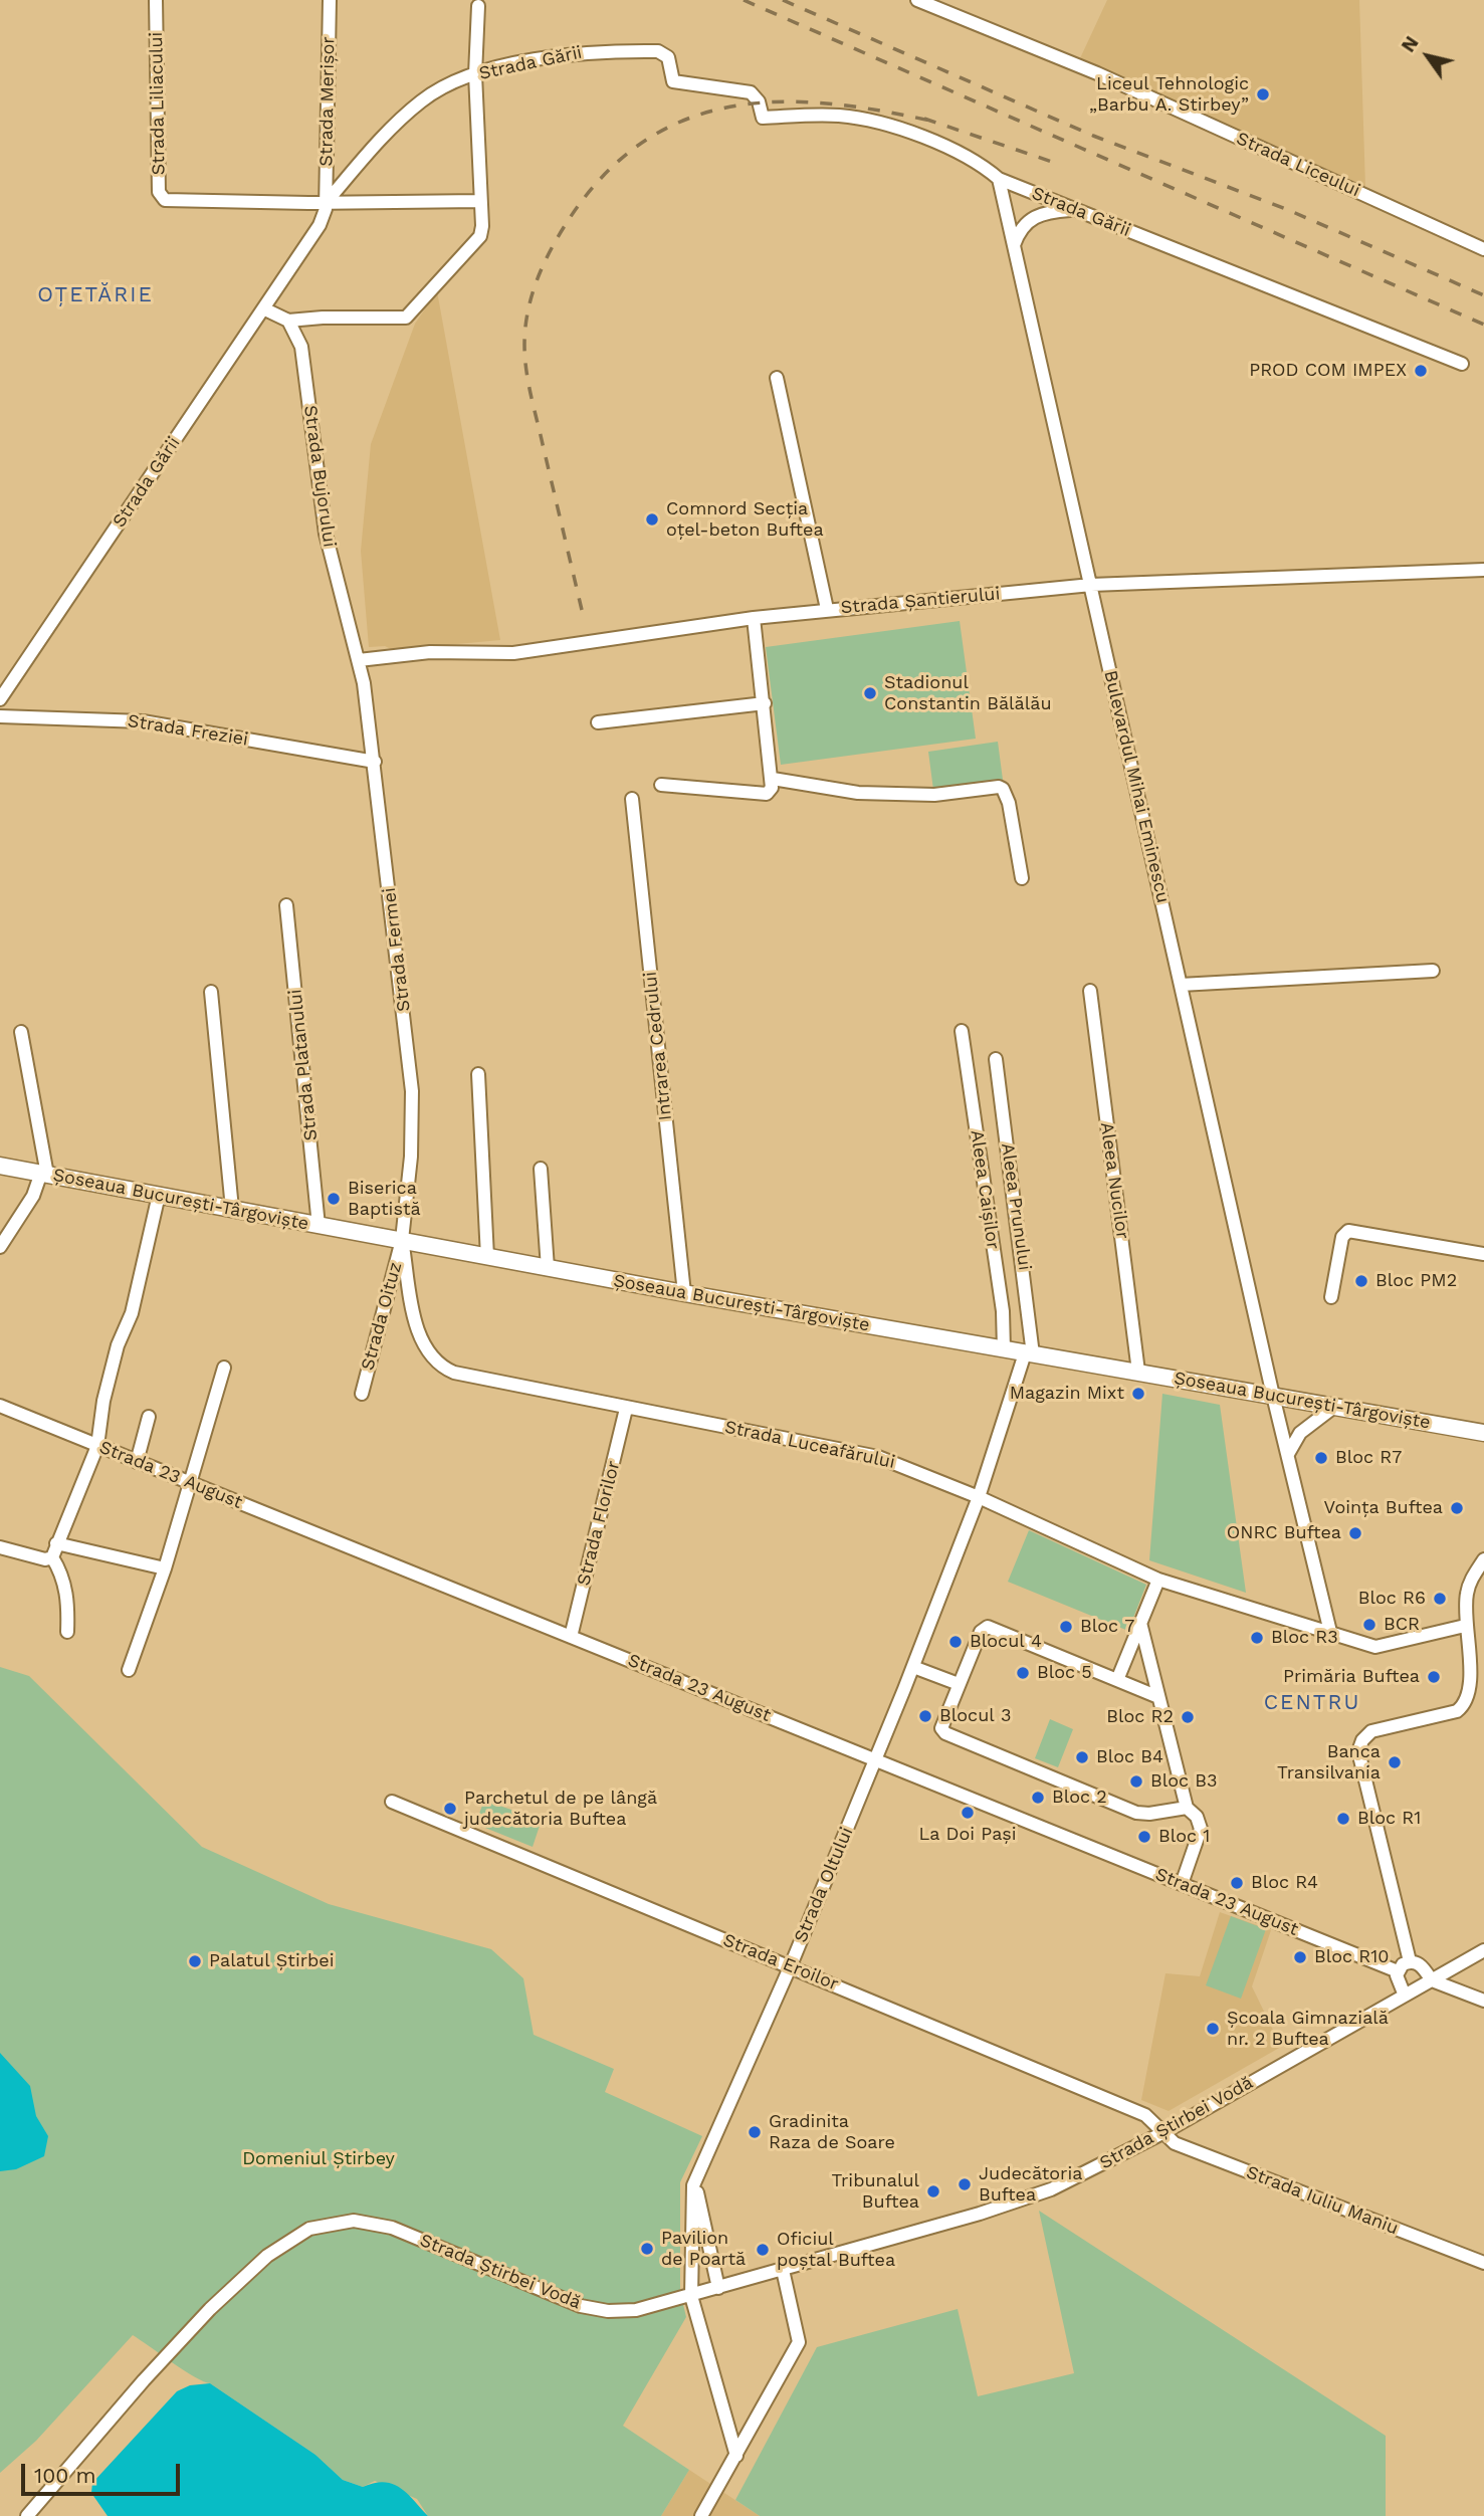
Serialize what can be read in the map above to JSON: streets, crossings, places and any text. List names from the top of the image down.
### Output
{
  "streets": {
    "main road": ["Șoseaua București-Târgoviște"],
    "street": [
      "Strada Gării",
      "Strada Merișor",
      "Strada Liliacului",
      "Strada Liceului",
      "Strada Bujorului",
      "Strada Șantierului",
      "Strada Freziei",
      "Bulevardul Mihai Eminescu",
      "Strada Fermei",
      "Intrarea Cedrului",
      "Strada Platanului",
      "Aleea Nucilor",
      "Aleea Caișilor",
      "Aleea Prunului",
      "Strada Oituz",
      "Strada Luceafărului",
      "Strada 23 August",
      "Strada Florilor",
      "Strada Oltului",
      "Strada Eroilor",
      "Strada Știrbei Vodă",
      "Strada Iuliu Maniu"
    ]
  },
  "crossings": [
    ["Strada Gării", "Strada Merișor"],
    ["Strada Gării", "Strada Liliacului"],
    ["Strada Gării", "Bulevardul Mihai Eminescu"],
    ["Strada Merișor", "Strada Liliacului"],
    ["Strada Bujorului", "Strada Șantierului"],
    ["Strada Bujorului", "Strada Fermei"],
    ["Strada Șantierului", "Bulevardul Mihai Eminescu"],
    ["Strada Șantierului", "Strada Fermei"],
    ["Strada Freziei", "Strada Fermei"],
    ["Bulevardul Mihai Eminescu", "Șoseaua București-Târgoviște"],
    ["Bulevardul Mihai Eminescu", "Strada Luceafărului"],
    ["Strada Fermei", "Șoseaua București-Târgoviște"],
    ["Strada Fermei", "Strada Oituz"],
    ["Strada Fermei", "Strada Luceafărului"],
    ["Intrarea Cedrului", "Șoseaua București-Târgoviște"],
    ["Strada Platanului", "Șoseaua București-Târgoviște"],
    ["Aleea Nucilor", "Șoseaua București-Târgoviște"],
    ["Aleea Caișilor", "Șoseaua București-Târgoviște"],
    ["Șoseaua București-Târgoviște", "Aleea Prunului"],
    ["Șoseaua București-Târgoviște", "Strada Oituz"],
    ["Șoseaua București-Târgoviște", "Strada Luceafărului"],
    ["Șoseaua București-Târgoviște", "Strada Oltului"],
    ["Aleea Prunului", "Strada Oltului"],
    ["Strada Oituz", "Strada Luceafărului"],
    ["Strada Luceafărului", "Strada Florilor"],
    ["Strada Luceafărului", "Strada Oltului"],
    ["Strada 23 August", "Strada Florilor"],
    ["Strada 23 August", "Strada Oltului"],
    ["Strada Oltului", "Strada Eroilor"],
    ["Strada Oltului", "Strada Știrbei Vodă"],
    ["Strada Eroilor", "Strada Știrbei Vodă"],
    ["Strada Eroilor", "Strada Iuliu Maniu"],
    ["Strada Știrbei Vodă", "Strada Iuliu Maniu"]
  ],
  "districts": ["OȚETĂRIE", "CENTRU"],
  "parks": ["Domeniul Știrbey"],
  "places": [
    "Liceul Tehnologic „Barbu A. Stirbey”",
    "PROD COM IMPEX",
    "Comnord Secția oțel-beton Buftea",
    "Stadionul Constantin Bălălău",
    "Biserica Baptistă",
    "Bloc PM2",
    "Magazin Mixt",
    "Bloc R7",
    "Voința Buftea",
    "ONRC Buftea",
    "Bloc R6",
    "BCR",
    "Bloc 7",
    "Bloc R3",
    "Blocul 4",
    "Bloc 5",
    "Primăria Buftea",
    "Blocul 3",
    "Bloc R2",
    "Bloc B4",
    "Banca Transilvania",
    "Bloc B3",
    "Bloc 2",
    "Parchetul de pe lângă judecătoria Buftea",
    "La Doi Pași",
    "Bloc R1",
    "Bloc 1",
    "Bloc R4",
    "Bloc R10",
    "Palatul Știrbei",
    "Școala Gimnazială nr. 2 Buftea",
    "Gradinita Raza de Soare",
    "Judecătoria Buftea",
    "Tribunalul Buftea",
    "Pavilion de Poartă",
    "Oficiul poștal Buftea"
  ],
  "scale_bar": "100 m",
  "north": "top left"
}
